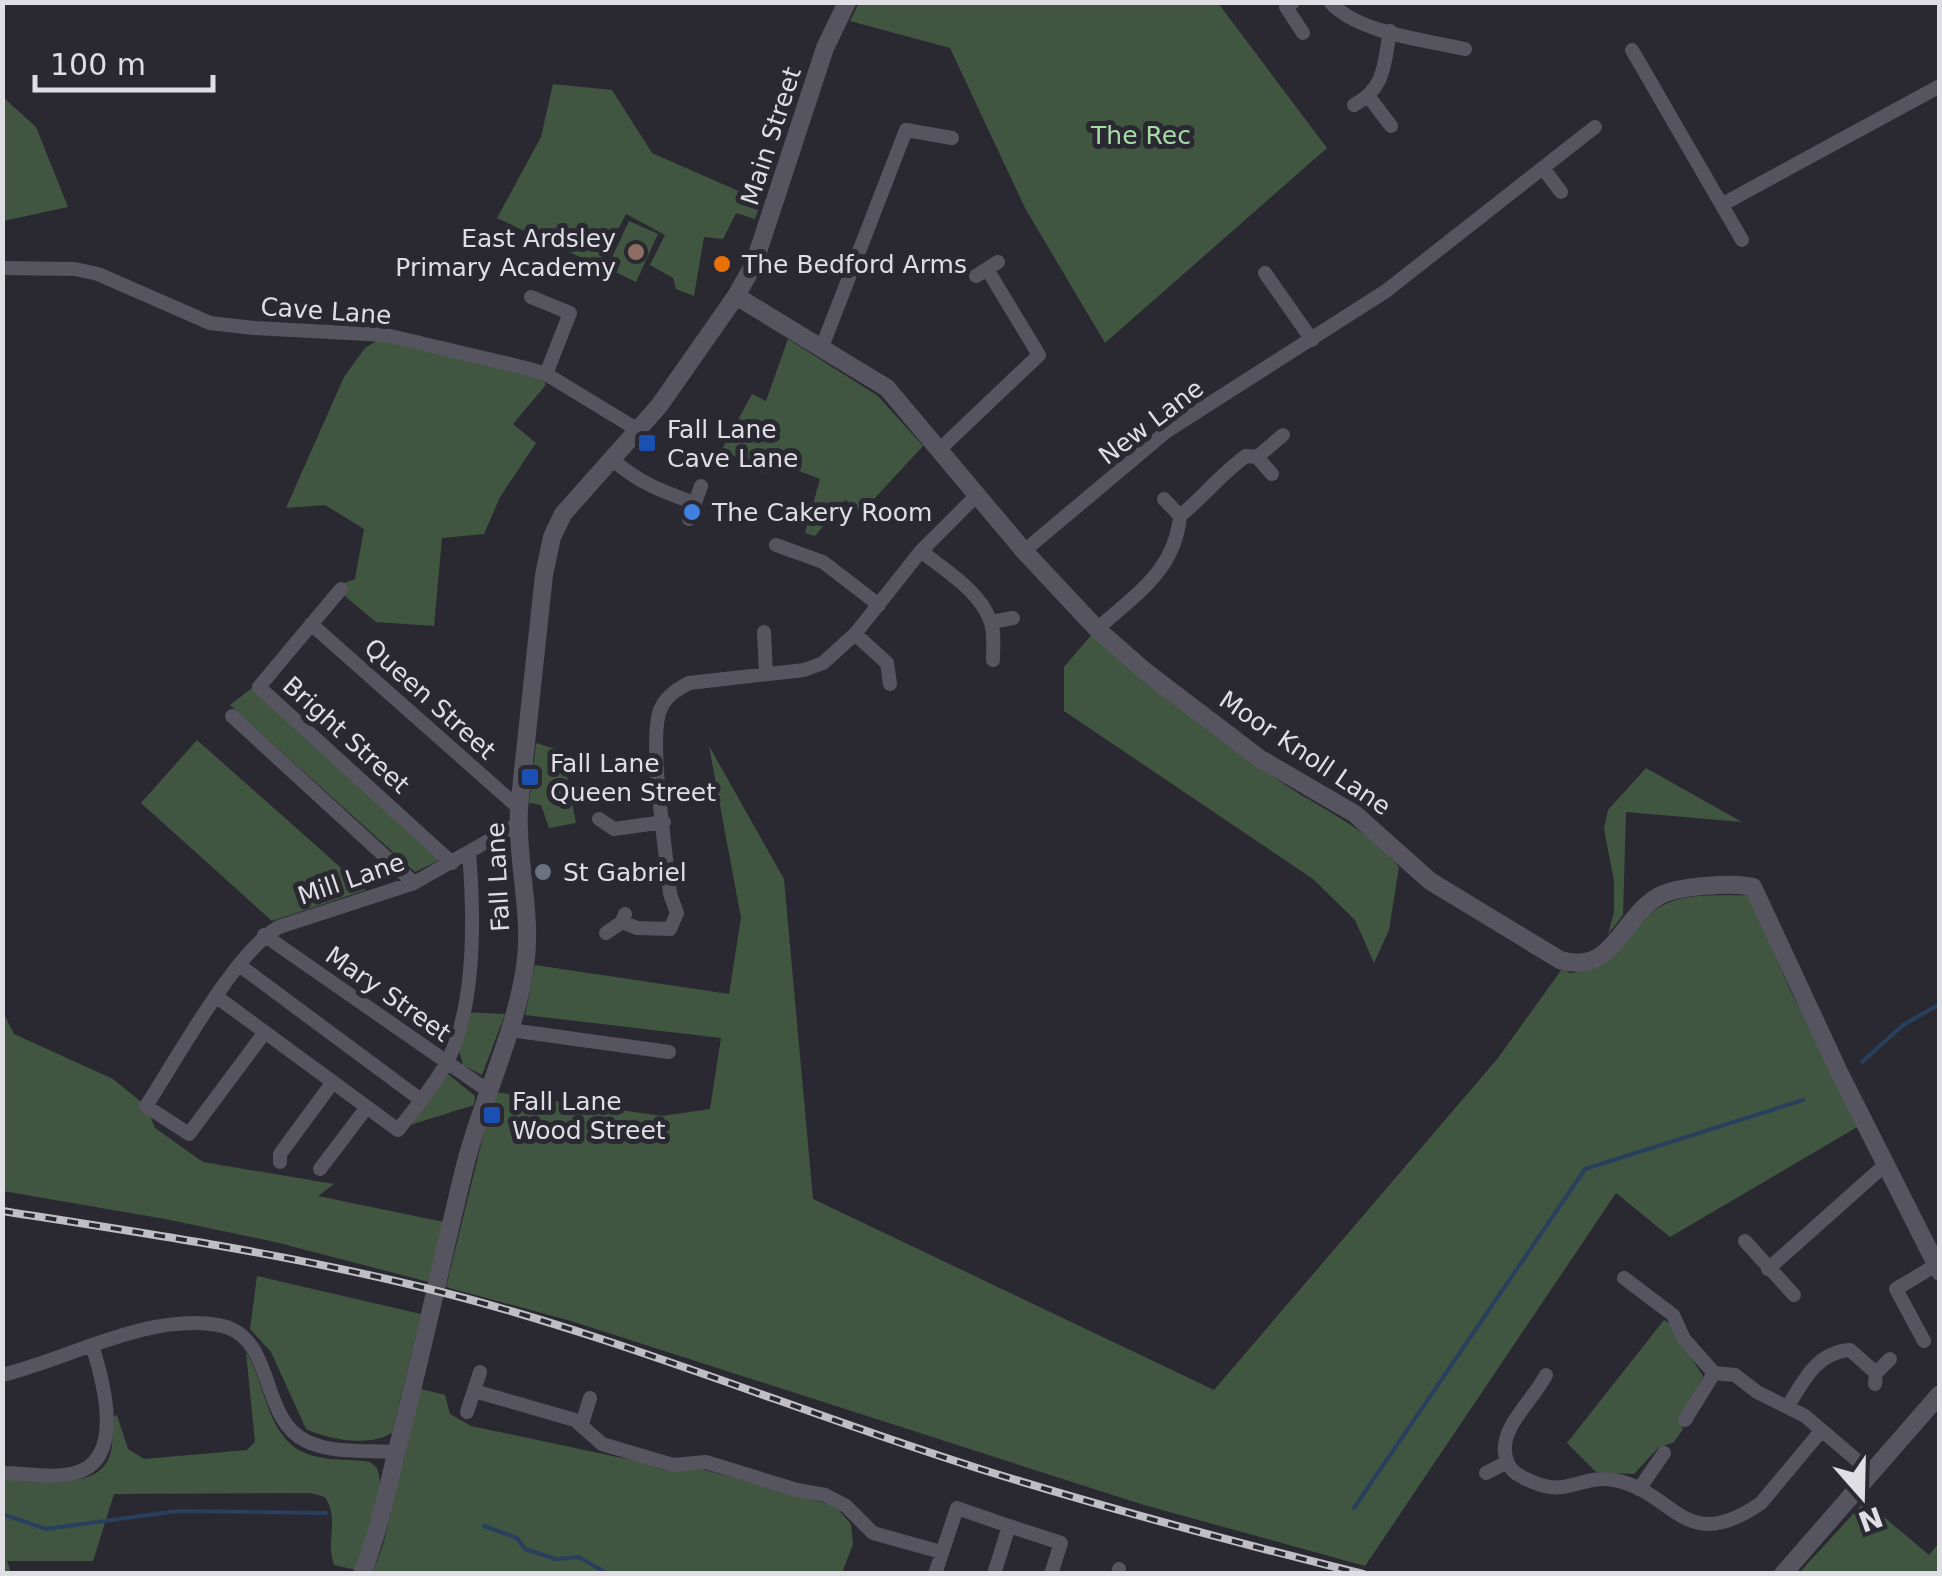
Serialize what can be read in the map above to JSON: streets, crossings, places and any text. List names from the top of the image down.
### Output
{
  "streets": {
    "street": [
      "Main Street",
      "Cave Lane",
      "New Lane",
      "Queen Street",
      "Bright Street",
      "Moor Knoll Lane",
      "Fall Lane",
      "Mill Lane",
      "Mary Street"
    ]
  },
  "crossings": [
    ["Main Street", "Cave Lane"],
    ["Main Street", "Moor Knoll Lane"],
    ["Main Street", "Fall Lane"],
    ["Cave Lane", "Fall Lane"],
    ["New Lane", "Moor Knoll Lane"],
    ["Queen Street", "Bright Street"],
    ["Queen Street", "Fall Lane"],
    ["Queen Street", "Mill Lane"],
    ["Bright Street", "Mill Lane"],
    ["Fall Lane", "Mill Lane"],
    ["Fall Lane", "Mary Street"],
    ["Mill Lane", "Mary Street"]
  ],
  "parks": ["The Rec"],
  "places": {
    "other": [
      "East Ardsley Primary Academy",
      "The Bedford Arms",
      "The Cakery Room",
      "St Gabriel"
    ],
    "transit": ["Fall Lane Cave Lane", "Fall Lane Queen Street", "Fall Lane Wood Street"]
  },
  "scale_bar": "100 m",
  "north": "bottom"
}
